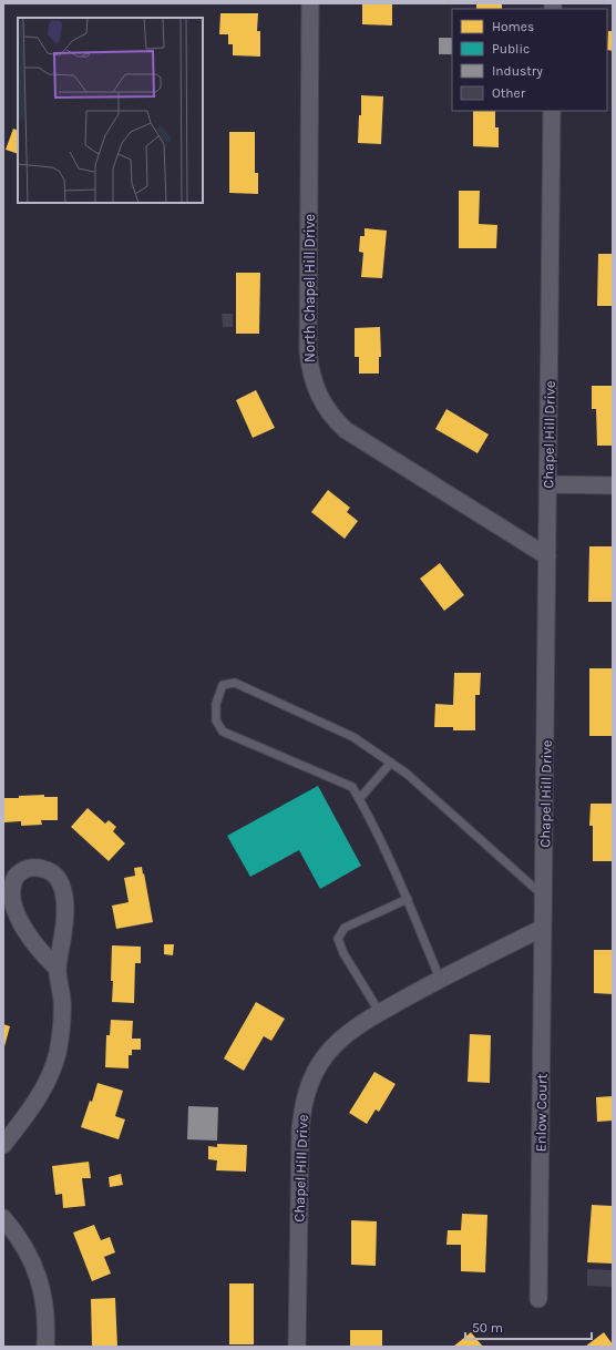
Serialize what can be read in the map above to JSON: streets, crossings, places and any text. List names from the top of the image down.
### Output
{
  "streets": {
    "street": ["North Chapel Hill Drive", "Chapel Hill Drive", "Enlow Court"]
  },
  "crossings": [
    ["North Chapel Hill Drive", "Chapel Hill Drive"],
    ["Chapel Hill Drive", "Enlow Court"]
  ],
  "legend": [
    "Homes",
    "Public",
    "Industry",
    "Other"
  ],
  "scale_bar": "50 m"
}
